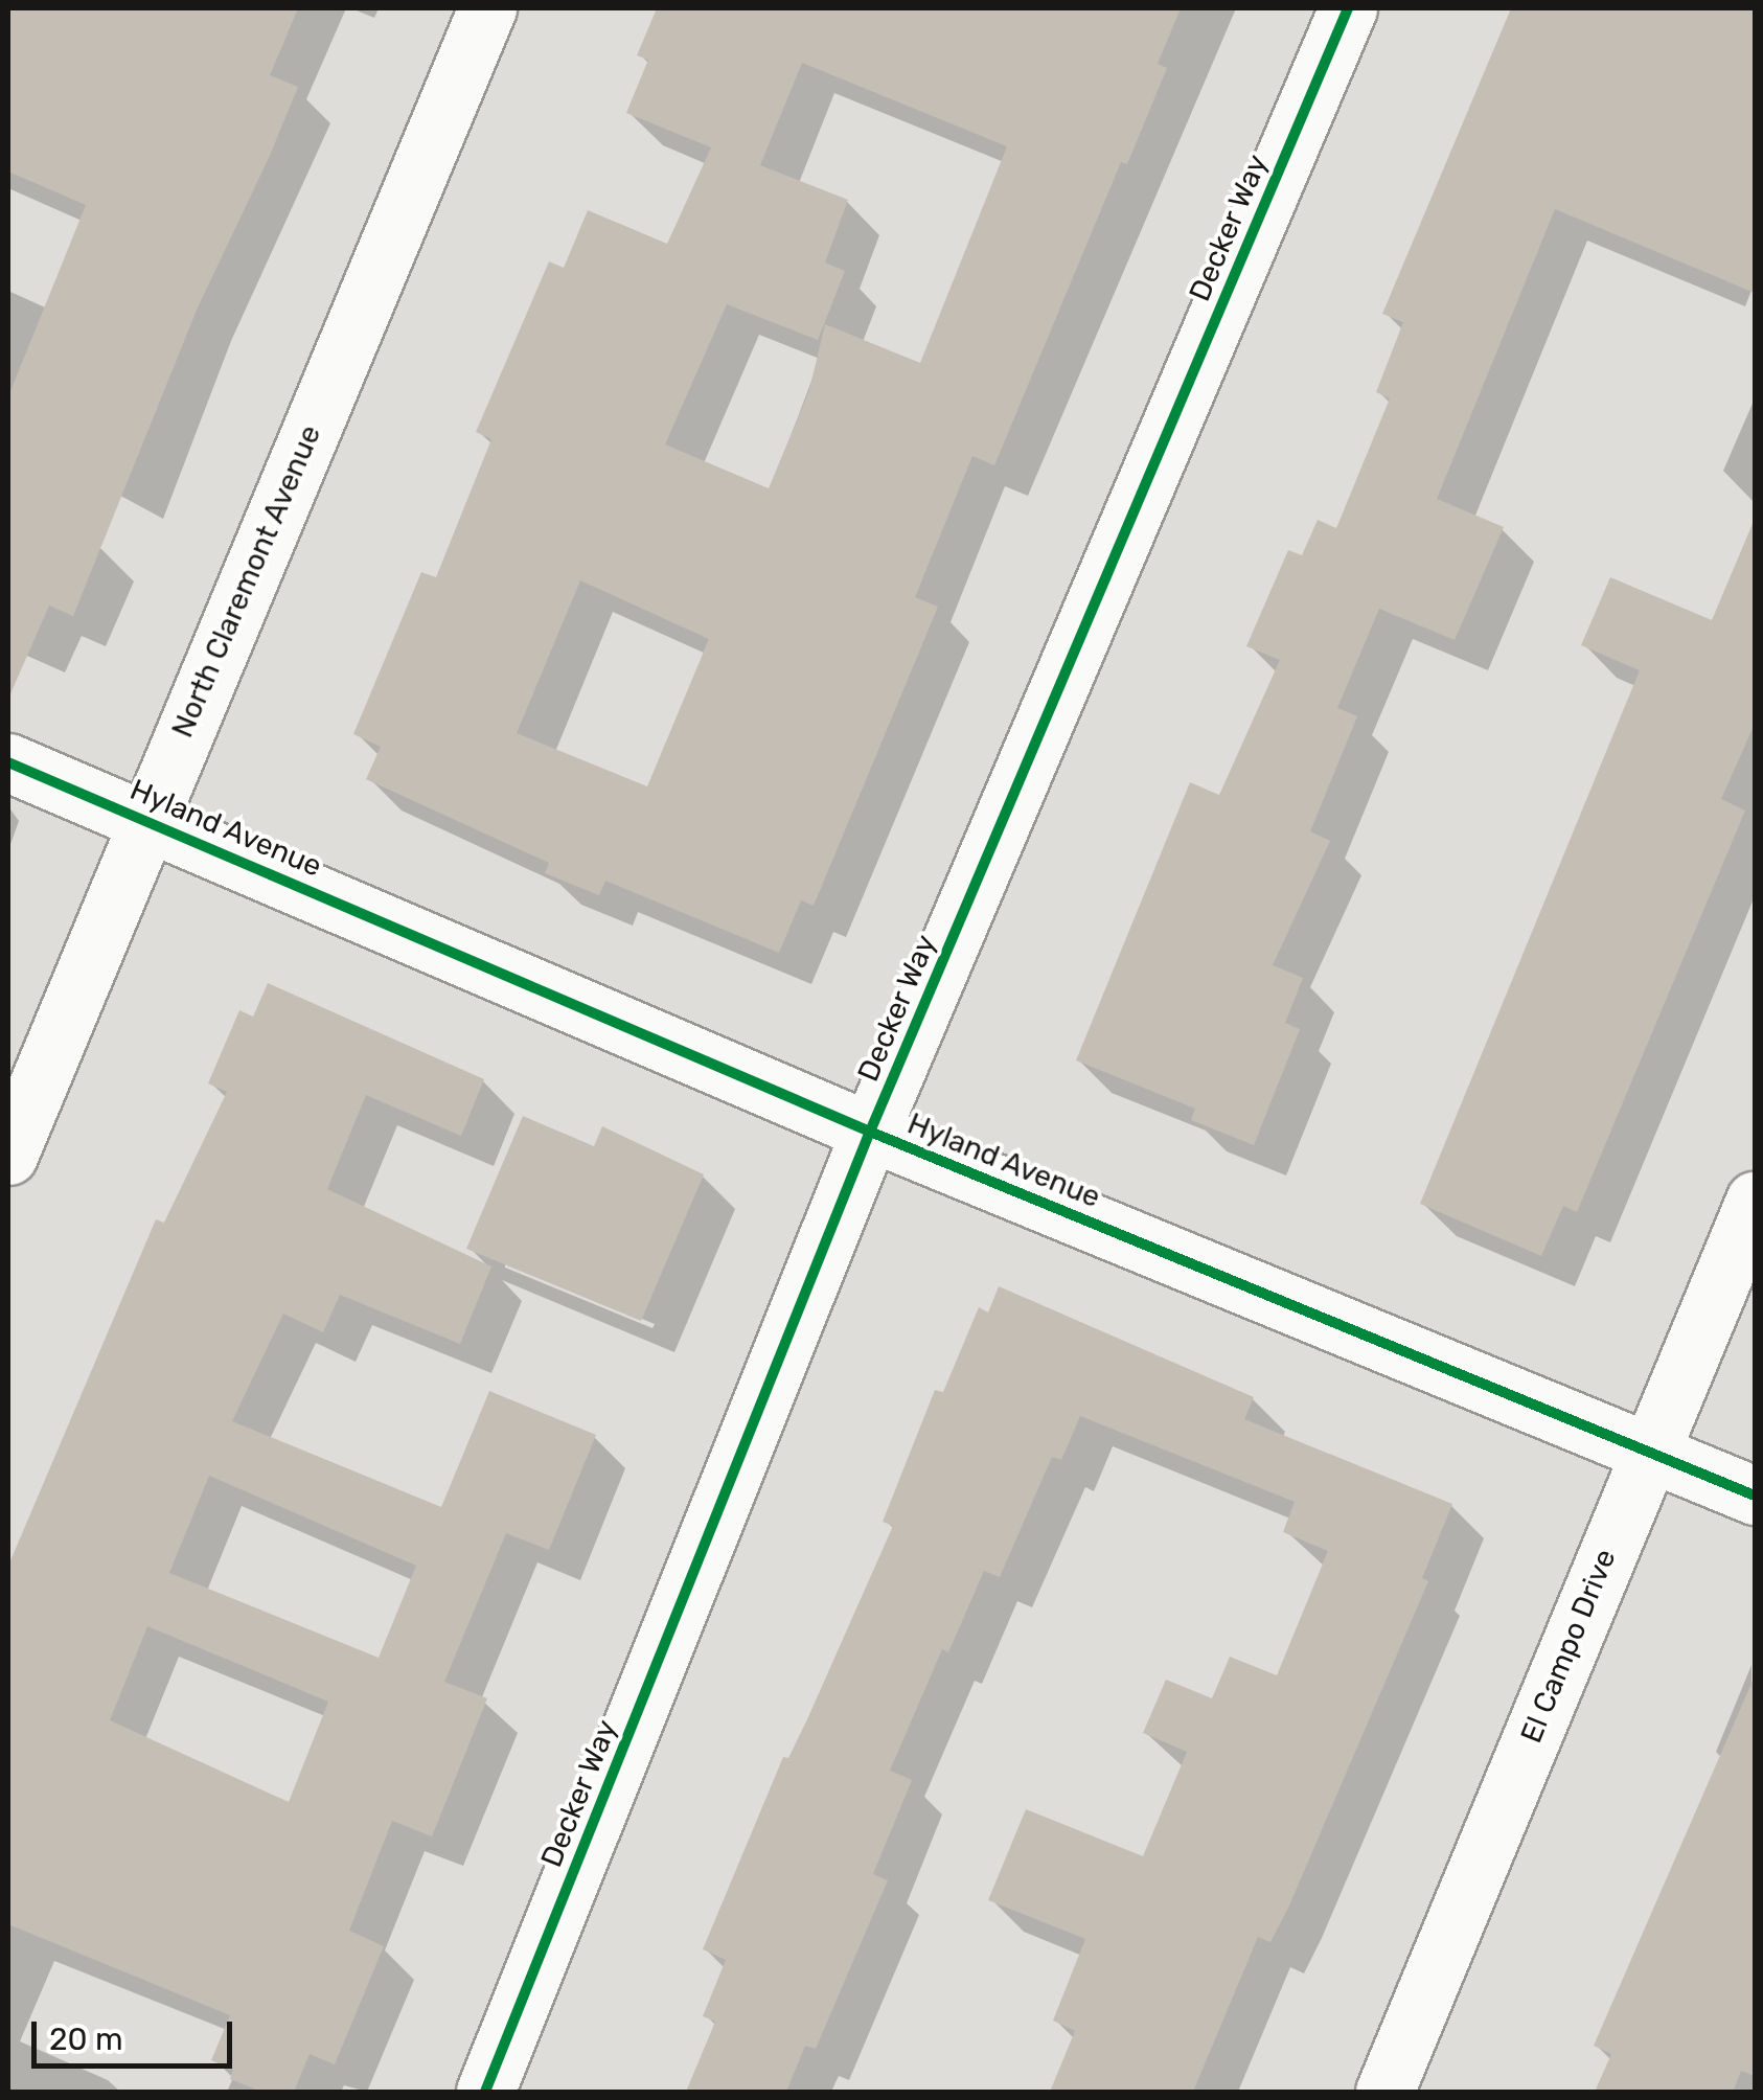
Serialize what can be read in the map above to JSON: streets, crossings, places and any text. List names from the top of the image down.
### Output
{
  "streets": {
    "street": [
      "Decker Way",
      "North Claremont Avenue",
      "Hyland Avenue",
      "El Campo Drive"
    ]
  },
  "crossings": [
    ["Decker Way", "Hyland Avenue"],
    ["North Claremont Avenue", "Hyland Avenue"],
    ["Hyland Avenue", "El Campo Drive"]
  ],
  "scale_bar": "20 m"
}
